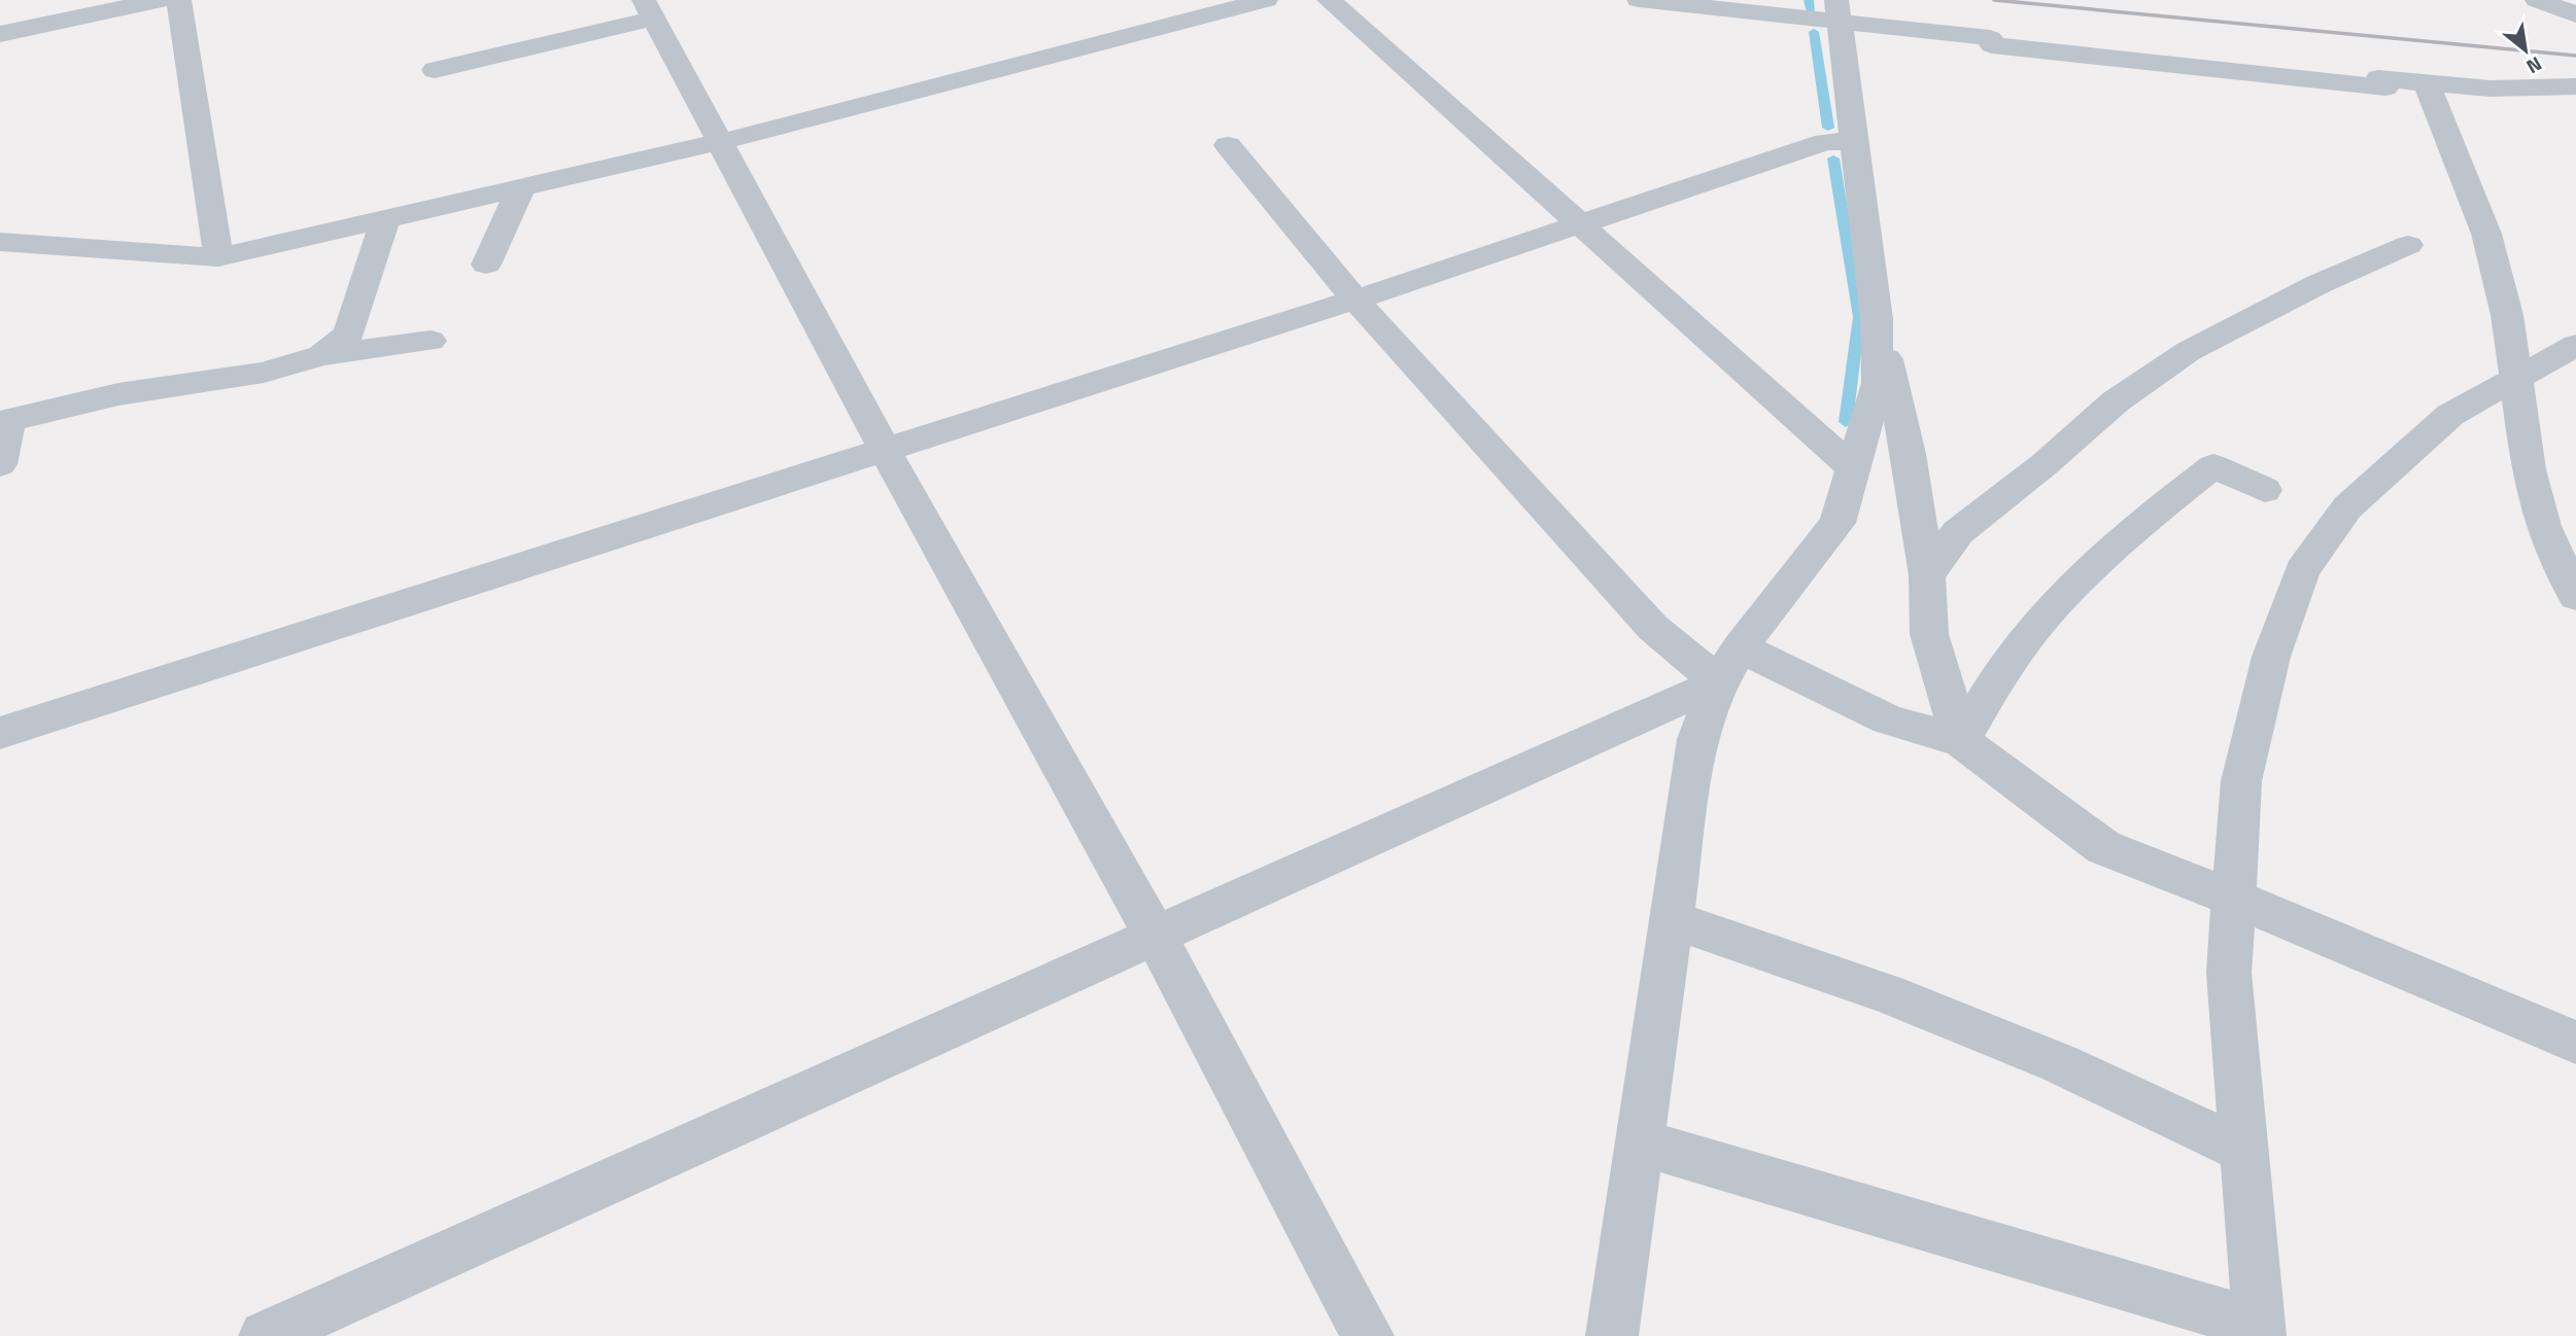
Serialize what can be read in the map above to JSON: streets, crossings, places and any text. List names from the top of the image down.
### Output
{
  "north": "bottom right"
}
